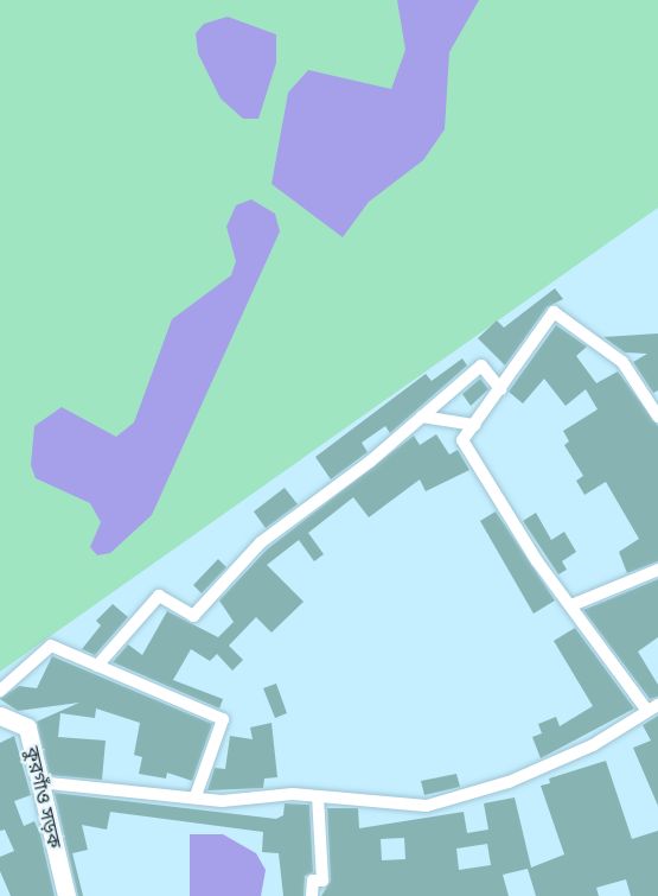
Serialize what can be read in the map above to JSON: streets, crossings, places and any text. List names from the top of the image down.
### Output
{
  "streets": {
    "street": ["কুরগাঁও সড়ক"]
  }
}
